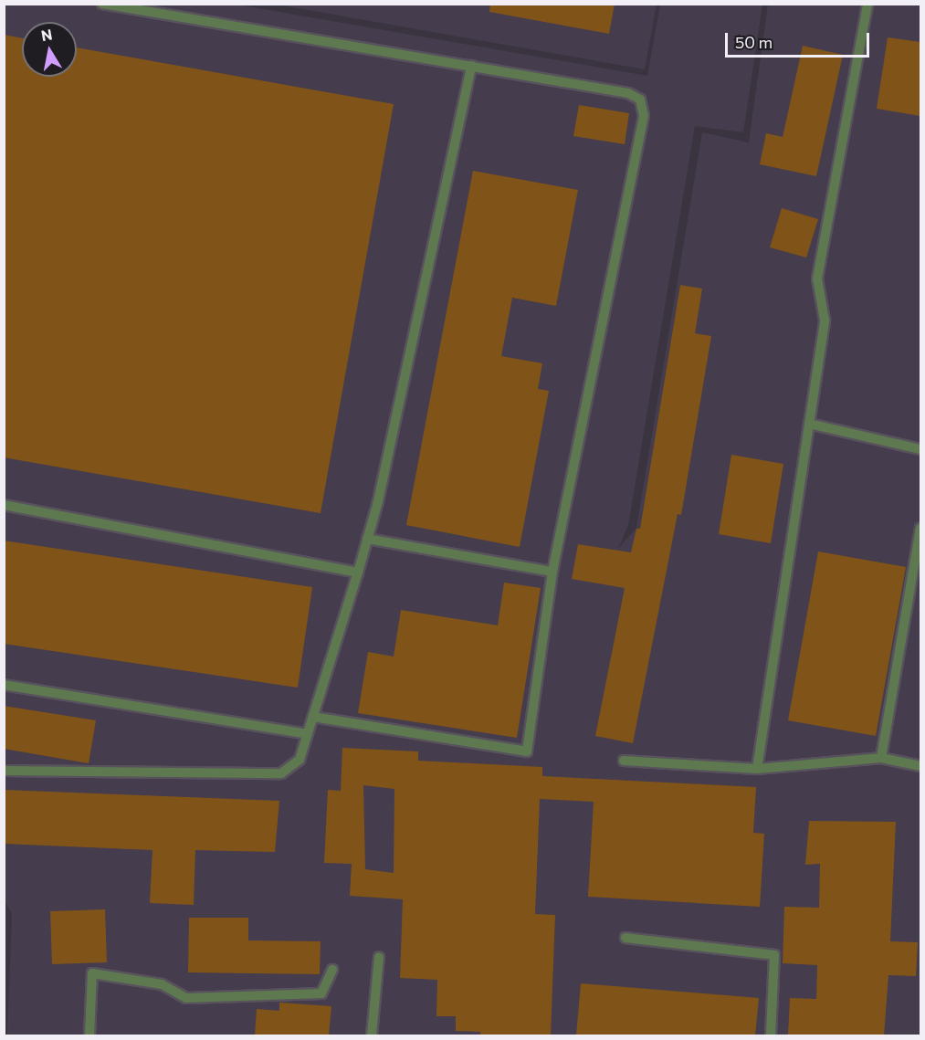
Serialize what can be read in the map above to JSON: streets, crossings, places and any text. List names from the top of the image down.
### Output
{
  "scale_bar": "50 m",
  "north": "top"
}
